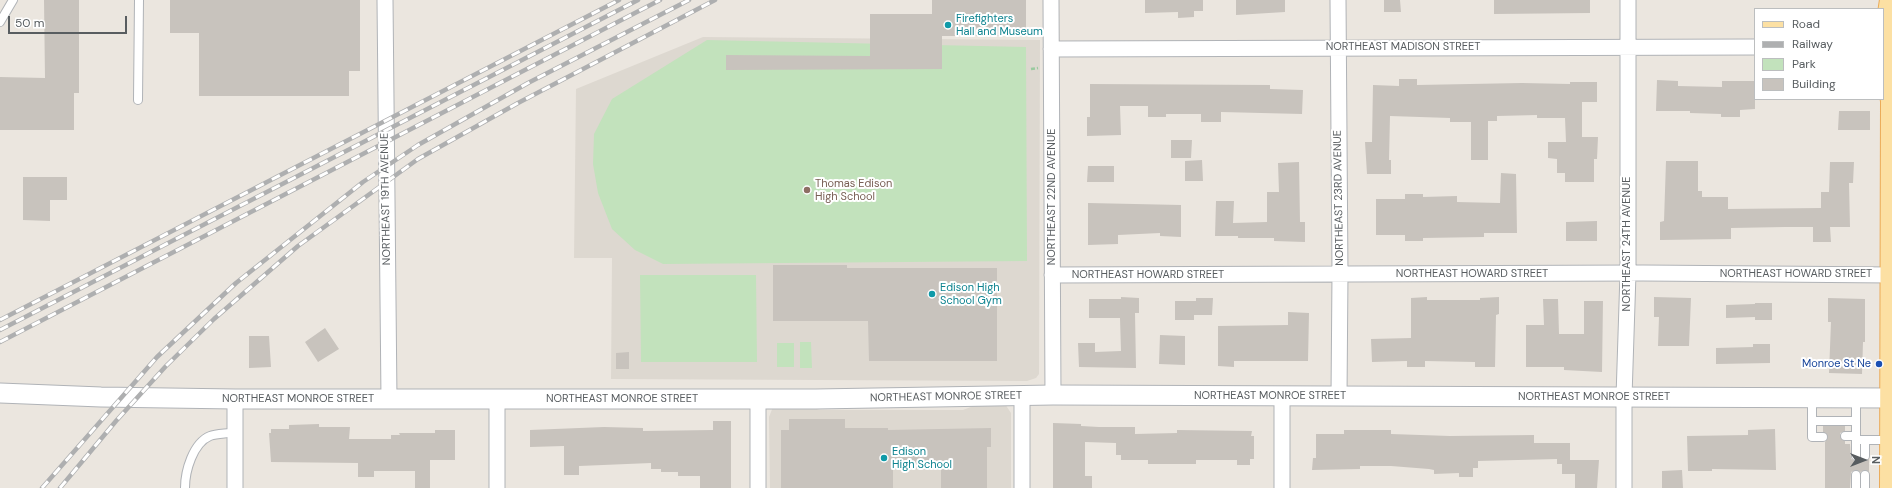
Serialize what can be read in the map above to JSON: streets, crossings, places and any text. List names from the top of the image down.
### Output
{
  "streets": {
    "street": [
      "NORTHEAST MADISON STREET",
      "NORTHEAST 22ND AVENUE",
      "NORTHEAST 23RD AVENUE",
      "NORTHEAST 19TH AVENUE",
      "NORTHEAST 24TH AVENUE",
      "NORTHEAST HOWARD STREET",
      "NORTHEAST MONROE STREET"
    ]
  },
  "crossings": [
    ["NORTHEAST MADISON STREET", "NORTHEAST 22ND AVENUE"],
    ["NORTHEAST MADISON STREET", "NORTHEAST 23RD AVENUE"],
    ["NORTHEAST MADISON STREET", "NORTHEAST 24TH AVENUE"],
    ["NORTHEAST 22ND AVENUE", "NORTHEAST HOWARD STREET"],
    ["NORTHEAST 22ND AVENUE", "NORTHEAST MONROE STREET"],
    ["NORTHEAST 23RD AVENUE", "NORTHEAST HOWARD STREET"],
    ["NORTHEAST 23RD AVENUE", "NORTHEAST MONROE STREET"],
    ["NORTHEAST 19TH AVENUE", "NORTHEAST MONROE STREET"],
    ["NORTHEAST 24TH AVENUE", "NORTHEAST HOWARD STREET"],
    ["NORTHEAST 24TH AVENUE", "NORTHEAST MONROE STREET"]
  ],
  "places": [
    "Firefighters Hall and Museum",
    "Thomas Edison High School",
    "Edison High School Gym",
    "Monroe St Ne",
    "Edison High School"
  ],
  "legend": [
    "Road",
    "Railway",
    "Park",
    "Building"
  ],
  "scale_bar": "50 m",
  "north": "right"
}
